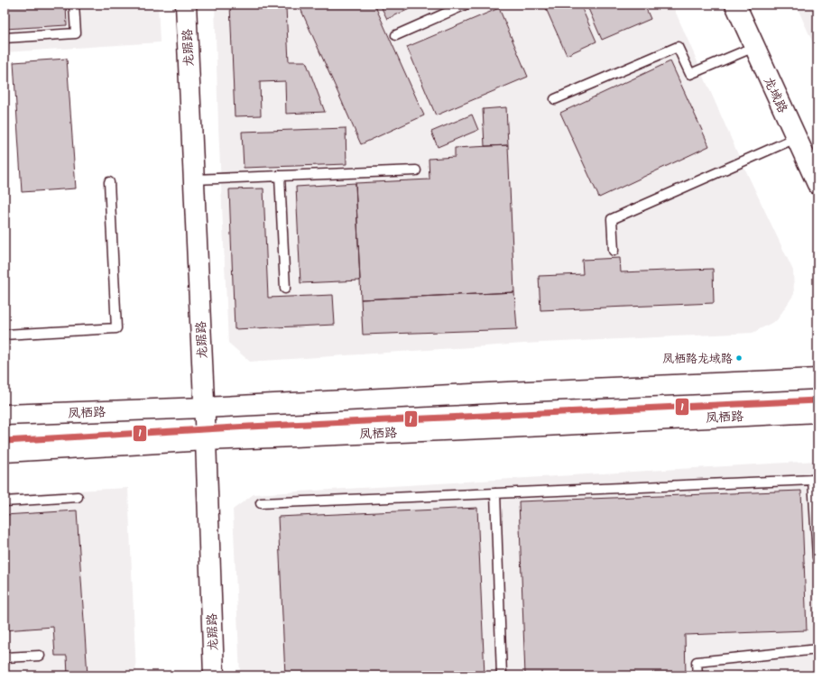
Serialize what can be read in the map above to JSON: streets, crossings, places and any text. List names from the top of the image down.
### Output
{
  "streets": {
    "main road": ["龙踞路", "龙域路", "凤栖路"]
  },
  "crossings": [
    ["龙踞路", "凤栖路"]
  ],
  "places": ["凤栖路龙域路"],
  "lines": ["transit line 1"]
}
